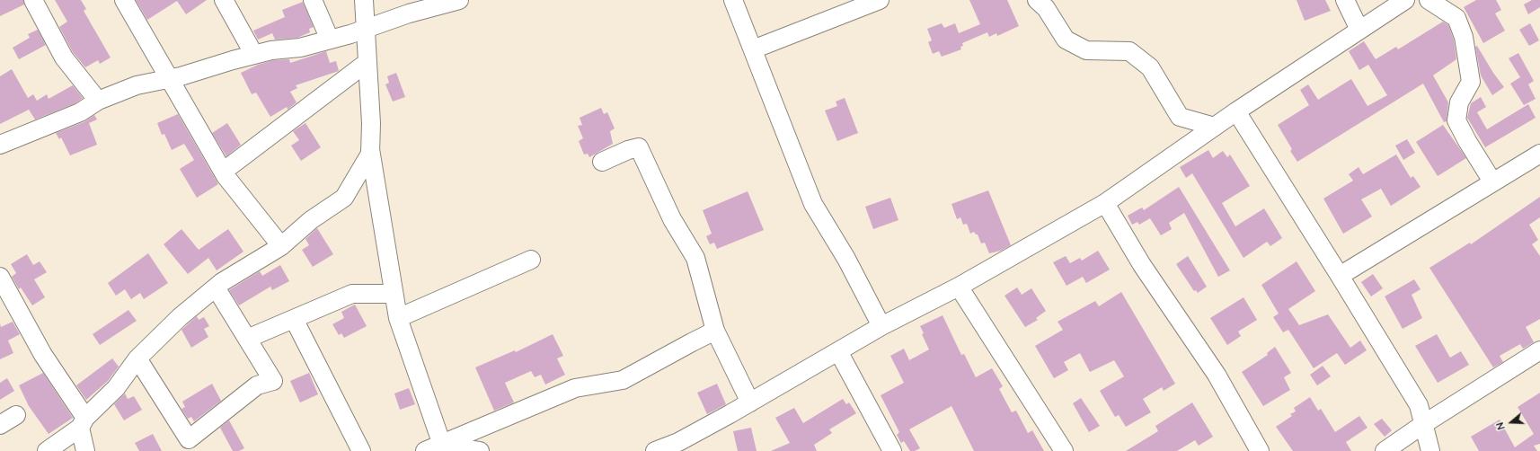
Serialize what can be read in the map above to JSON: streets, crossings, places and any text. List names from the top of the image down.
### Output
{
  "north": "left"
}
